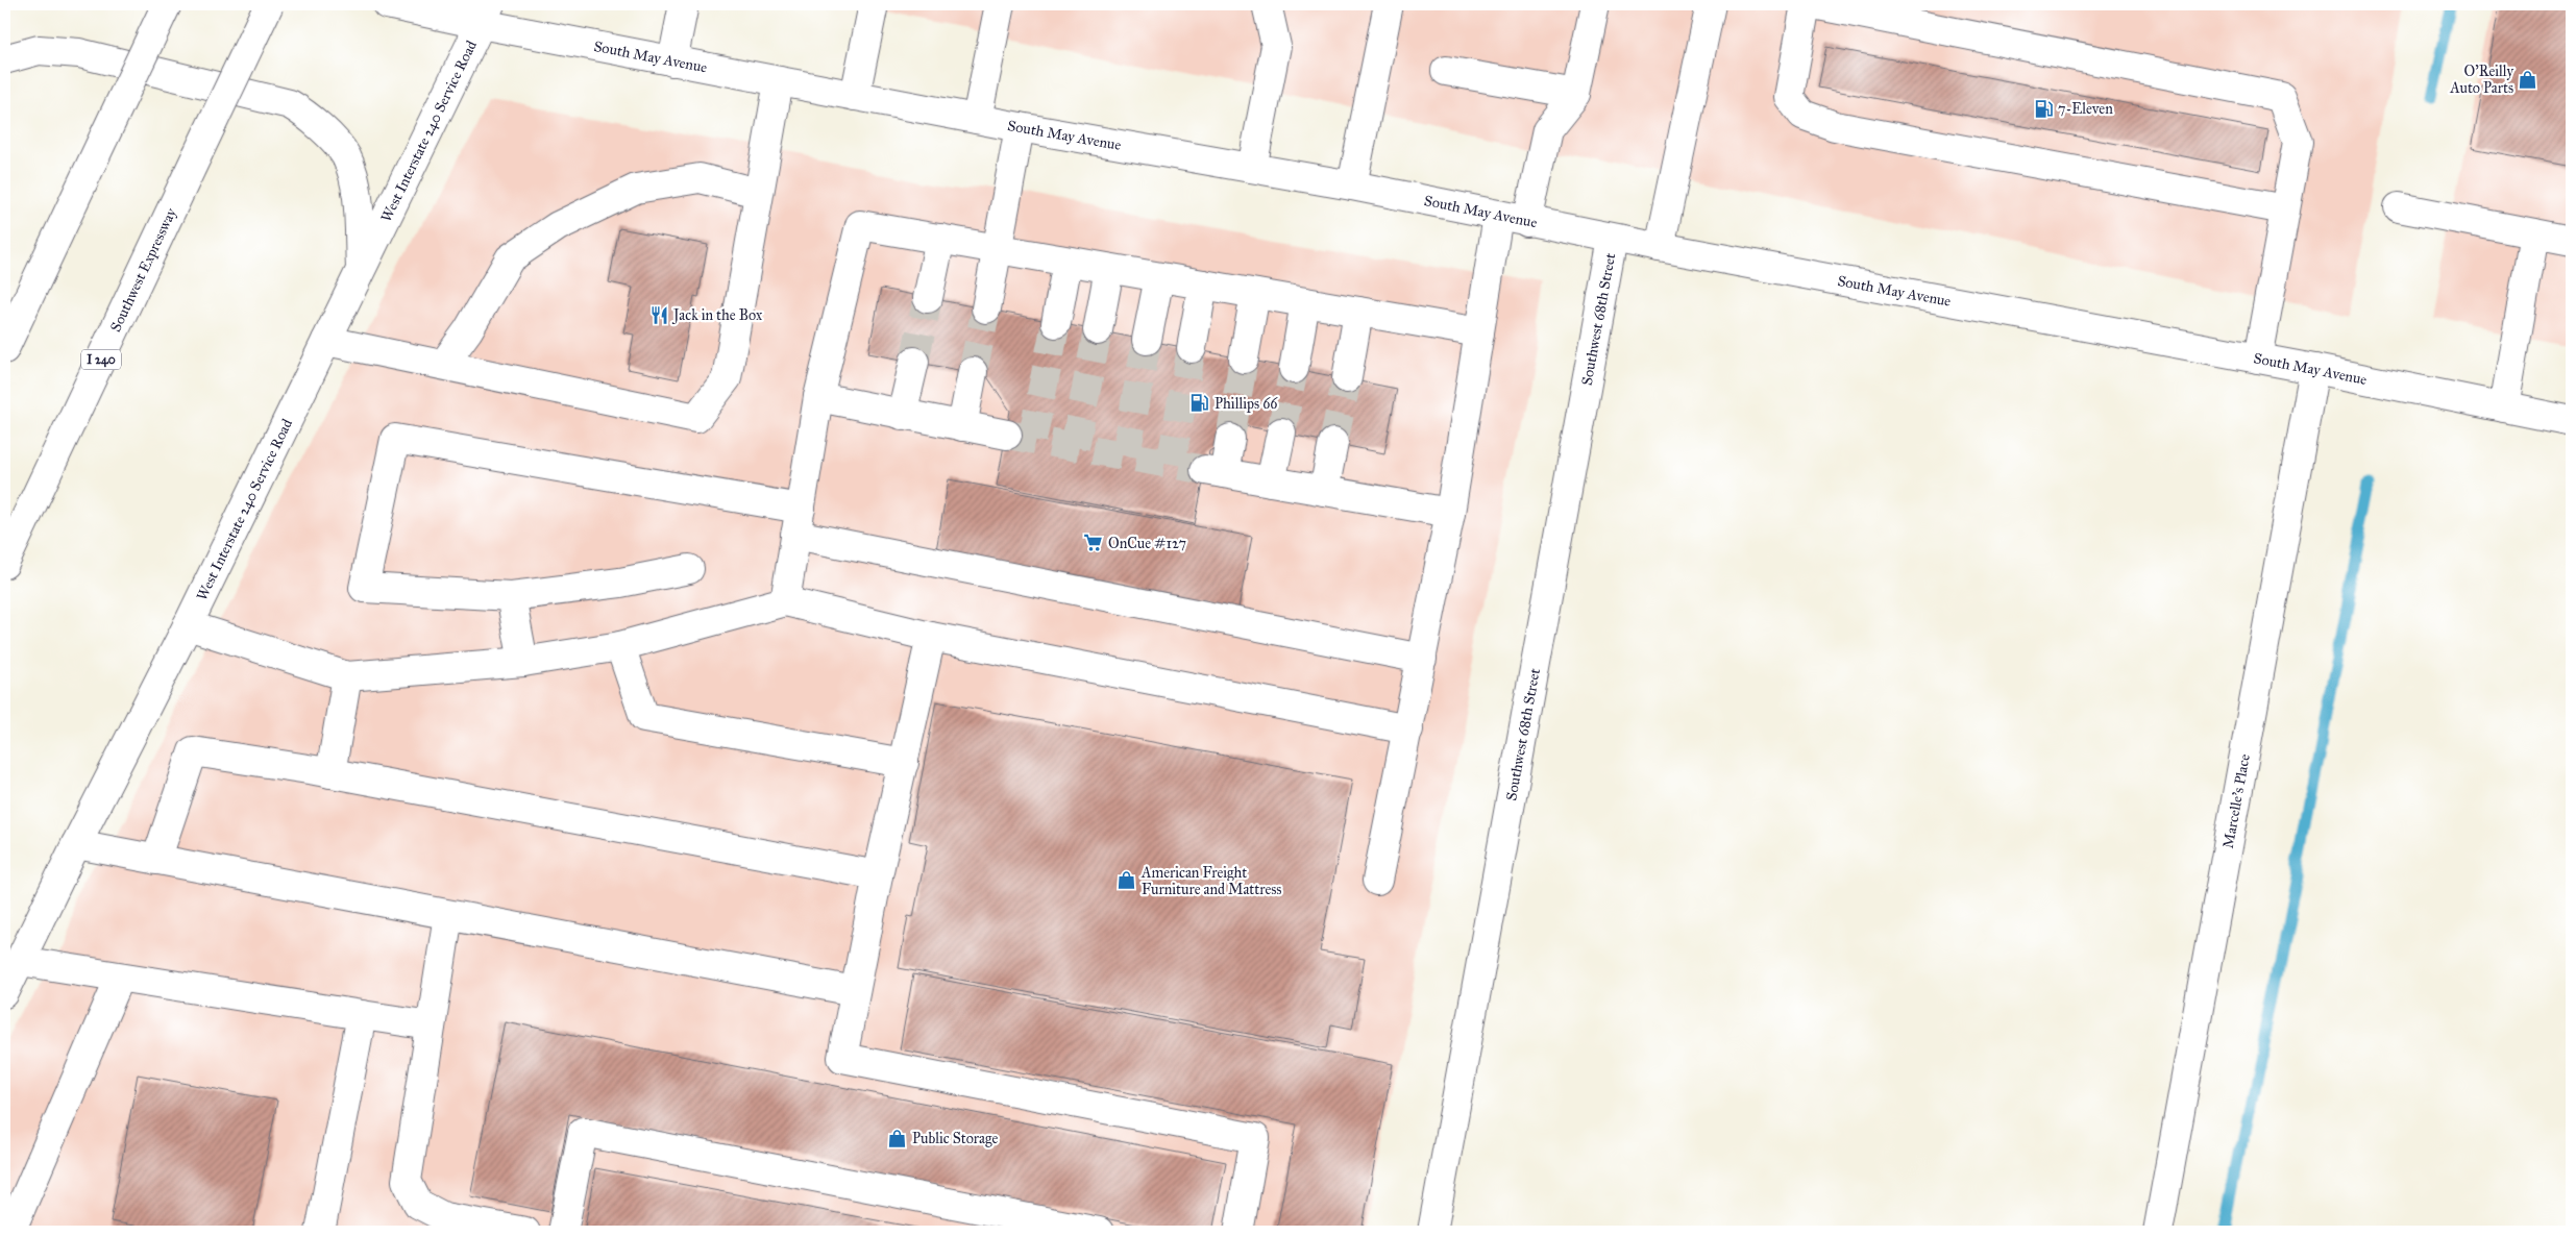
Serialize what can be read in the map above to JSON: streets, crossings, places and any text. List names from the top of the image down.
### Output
{
  "streets": {
    "main road": [
      "South May Avenue",
      "West Interstate 240 Service Road",
      "Southwest Expressway",
      "Southwest 68th Street",
      "I 240",
      "Marcelle's Place"
    ]
  },
  "crossings": [
    ["South May Avenue", "West Interstate 240 Service Road"],
    ["South May Avenue", "Southwest 68th Street"],
    ["South May Avenue", "Marcelle's Place"]
  ],
  "places": {
    "shop": ["O'Reilly Auto Parts", "American Freight Furniture and Mattress", "Public Storage"],
    "fuel station": ["7-Eleven", "Phillips 66"],
    "restaurant": ["Jack in the Box"],
    "supermarket": ["OnCue #127"]
  }
}
